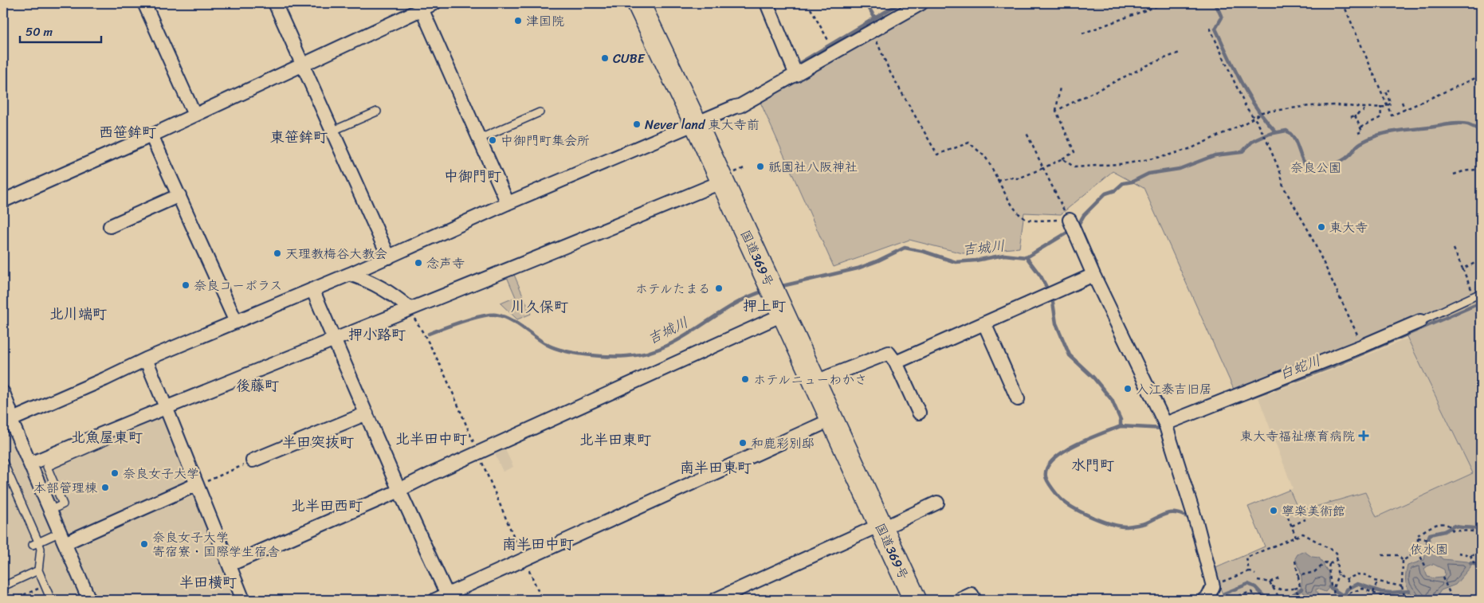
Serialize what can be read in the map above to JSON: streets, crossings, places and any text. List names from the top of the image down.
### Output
{
  "streets": {
    "highway": ["国道369号"]
  },
  "districts": [
    "西笹鉾町",
    "東笹鉾町",
    "中御門町",
    "押上町",
    "川久保町",
    "北川端町",
    "押小路町",
    "後藤町",
    "北魚屋東町",
    "北半田中町",
    "北半田東町",
    "半田突抜町",
    "水門町",
    "南半田東町",
    "北半田西町",
    "南半田中町",
    "半田横町"
  ],
  "water": ["吉城川", "白蛇川"],
  "parks": ["奈良公園", "依水園"],
  "places": {
    "other": [
      "津国院",
      "CUBE",
      "Never land 東大寺前",
      "中御門町集会所",
      "祇園社八阪神社",
      "東大寺",
      "天理教梅谷大教会",
      "念声寺",
      "奈良コーポラス",
      "ホテルたまる",
      "ホテルニューわかさ",
      "入江泰吉旧居",
      "和鹿彩別邸",
      "奈良女子大学",
      "本部管理棟",
      "寧楽美術館",
      "奈良女子大学 寄宿寮・国際学生宿舎"
    ],
    "health": ["東大寺福祉療育病院"]
  },
  "scale_bar": "50 m"
}
